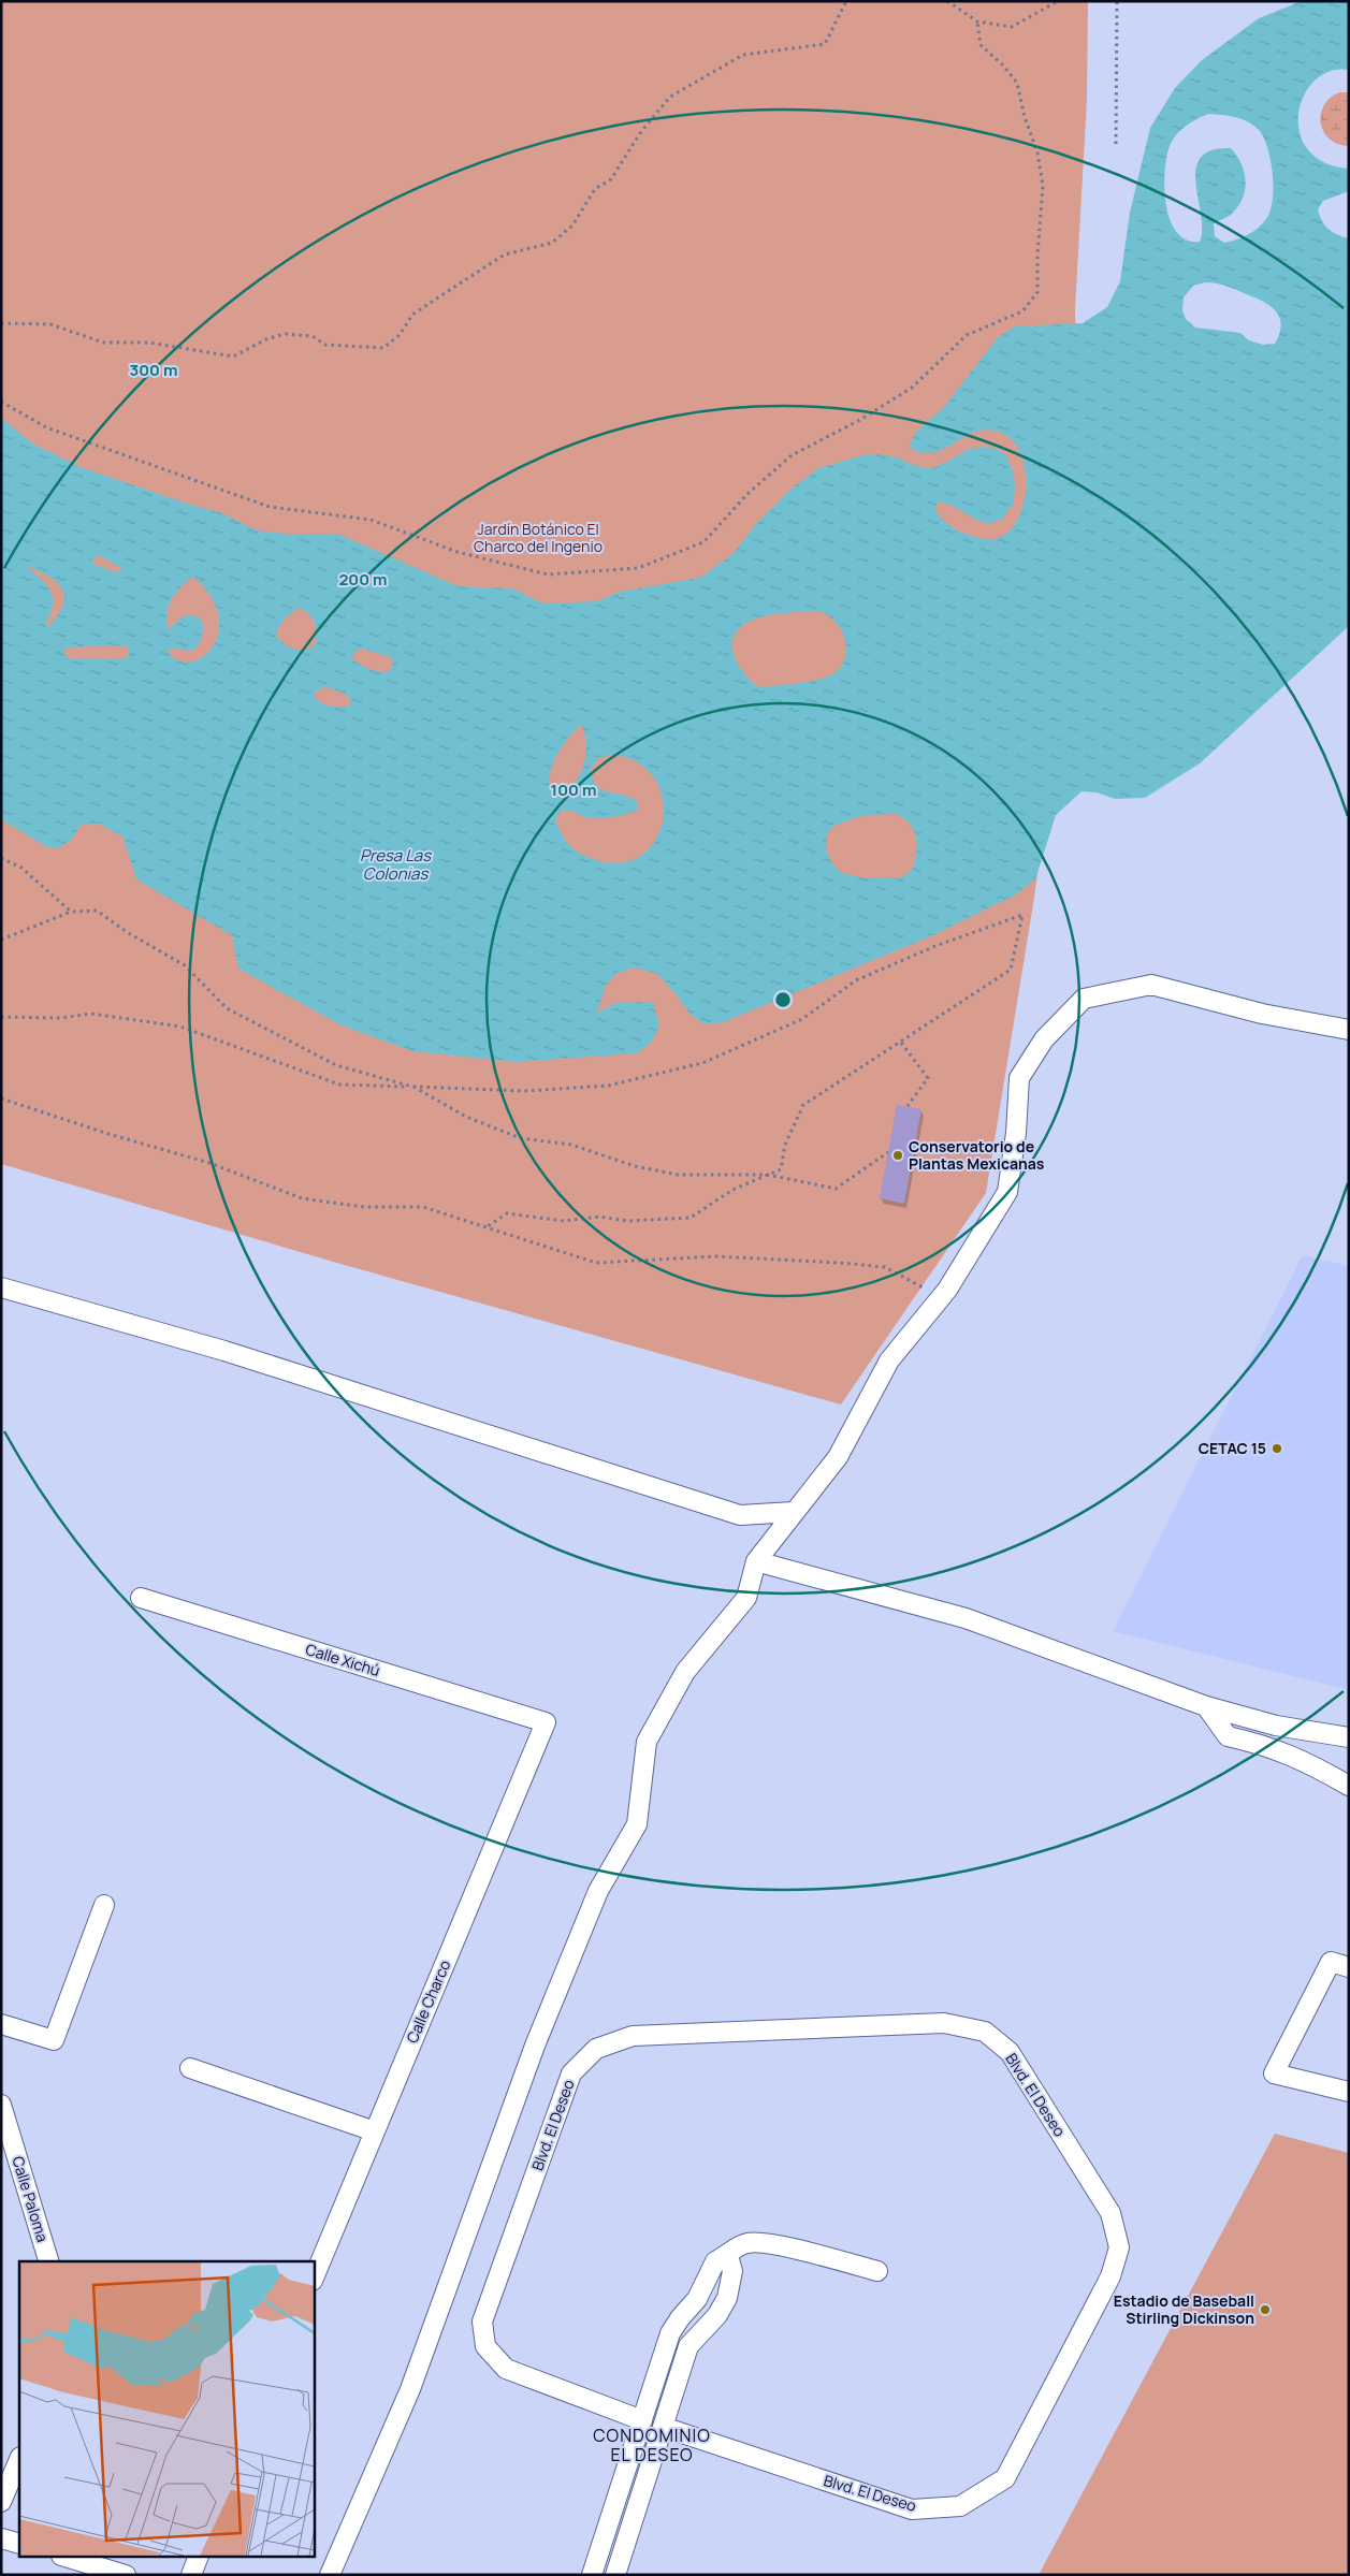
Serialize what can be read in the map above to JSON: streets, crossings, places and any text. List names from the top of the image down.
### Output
{
  "streets": {
    "street": [
      "Calle Xichú",
      "Calle Charco",
      "Blvd. El Deseo",
      "Calle Paloma"
    ]
  },
  "crossings": [
    ["Calle Xichú", "Calle Charco"]
  ],
  "districts": ["CONDOMINIO EL DESEO"],
  "water": ["Presa Las Colonias"],
  "parks": ["Jardín Botánico El Charco del Ingenio"],
  "places": ["Conservatorio de Plantas Mexicanas", "CETAC 15", "Estadio de Baseball Stirling Dickinson"],
  "rings": ["300 m", "200 m", "100 m"]
}
